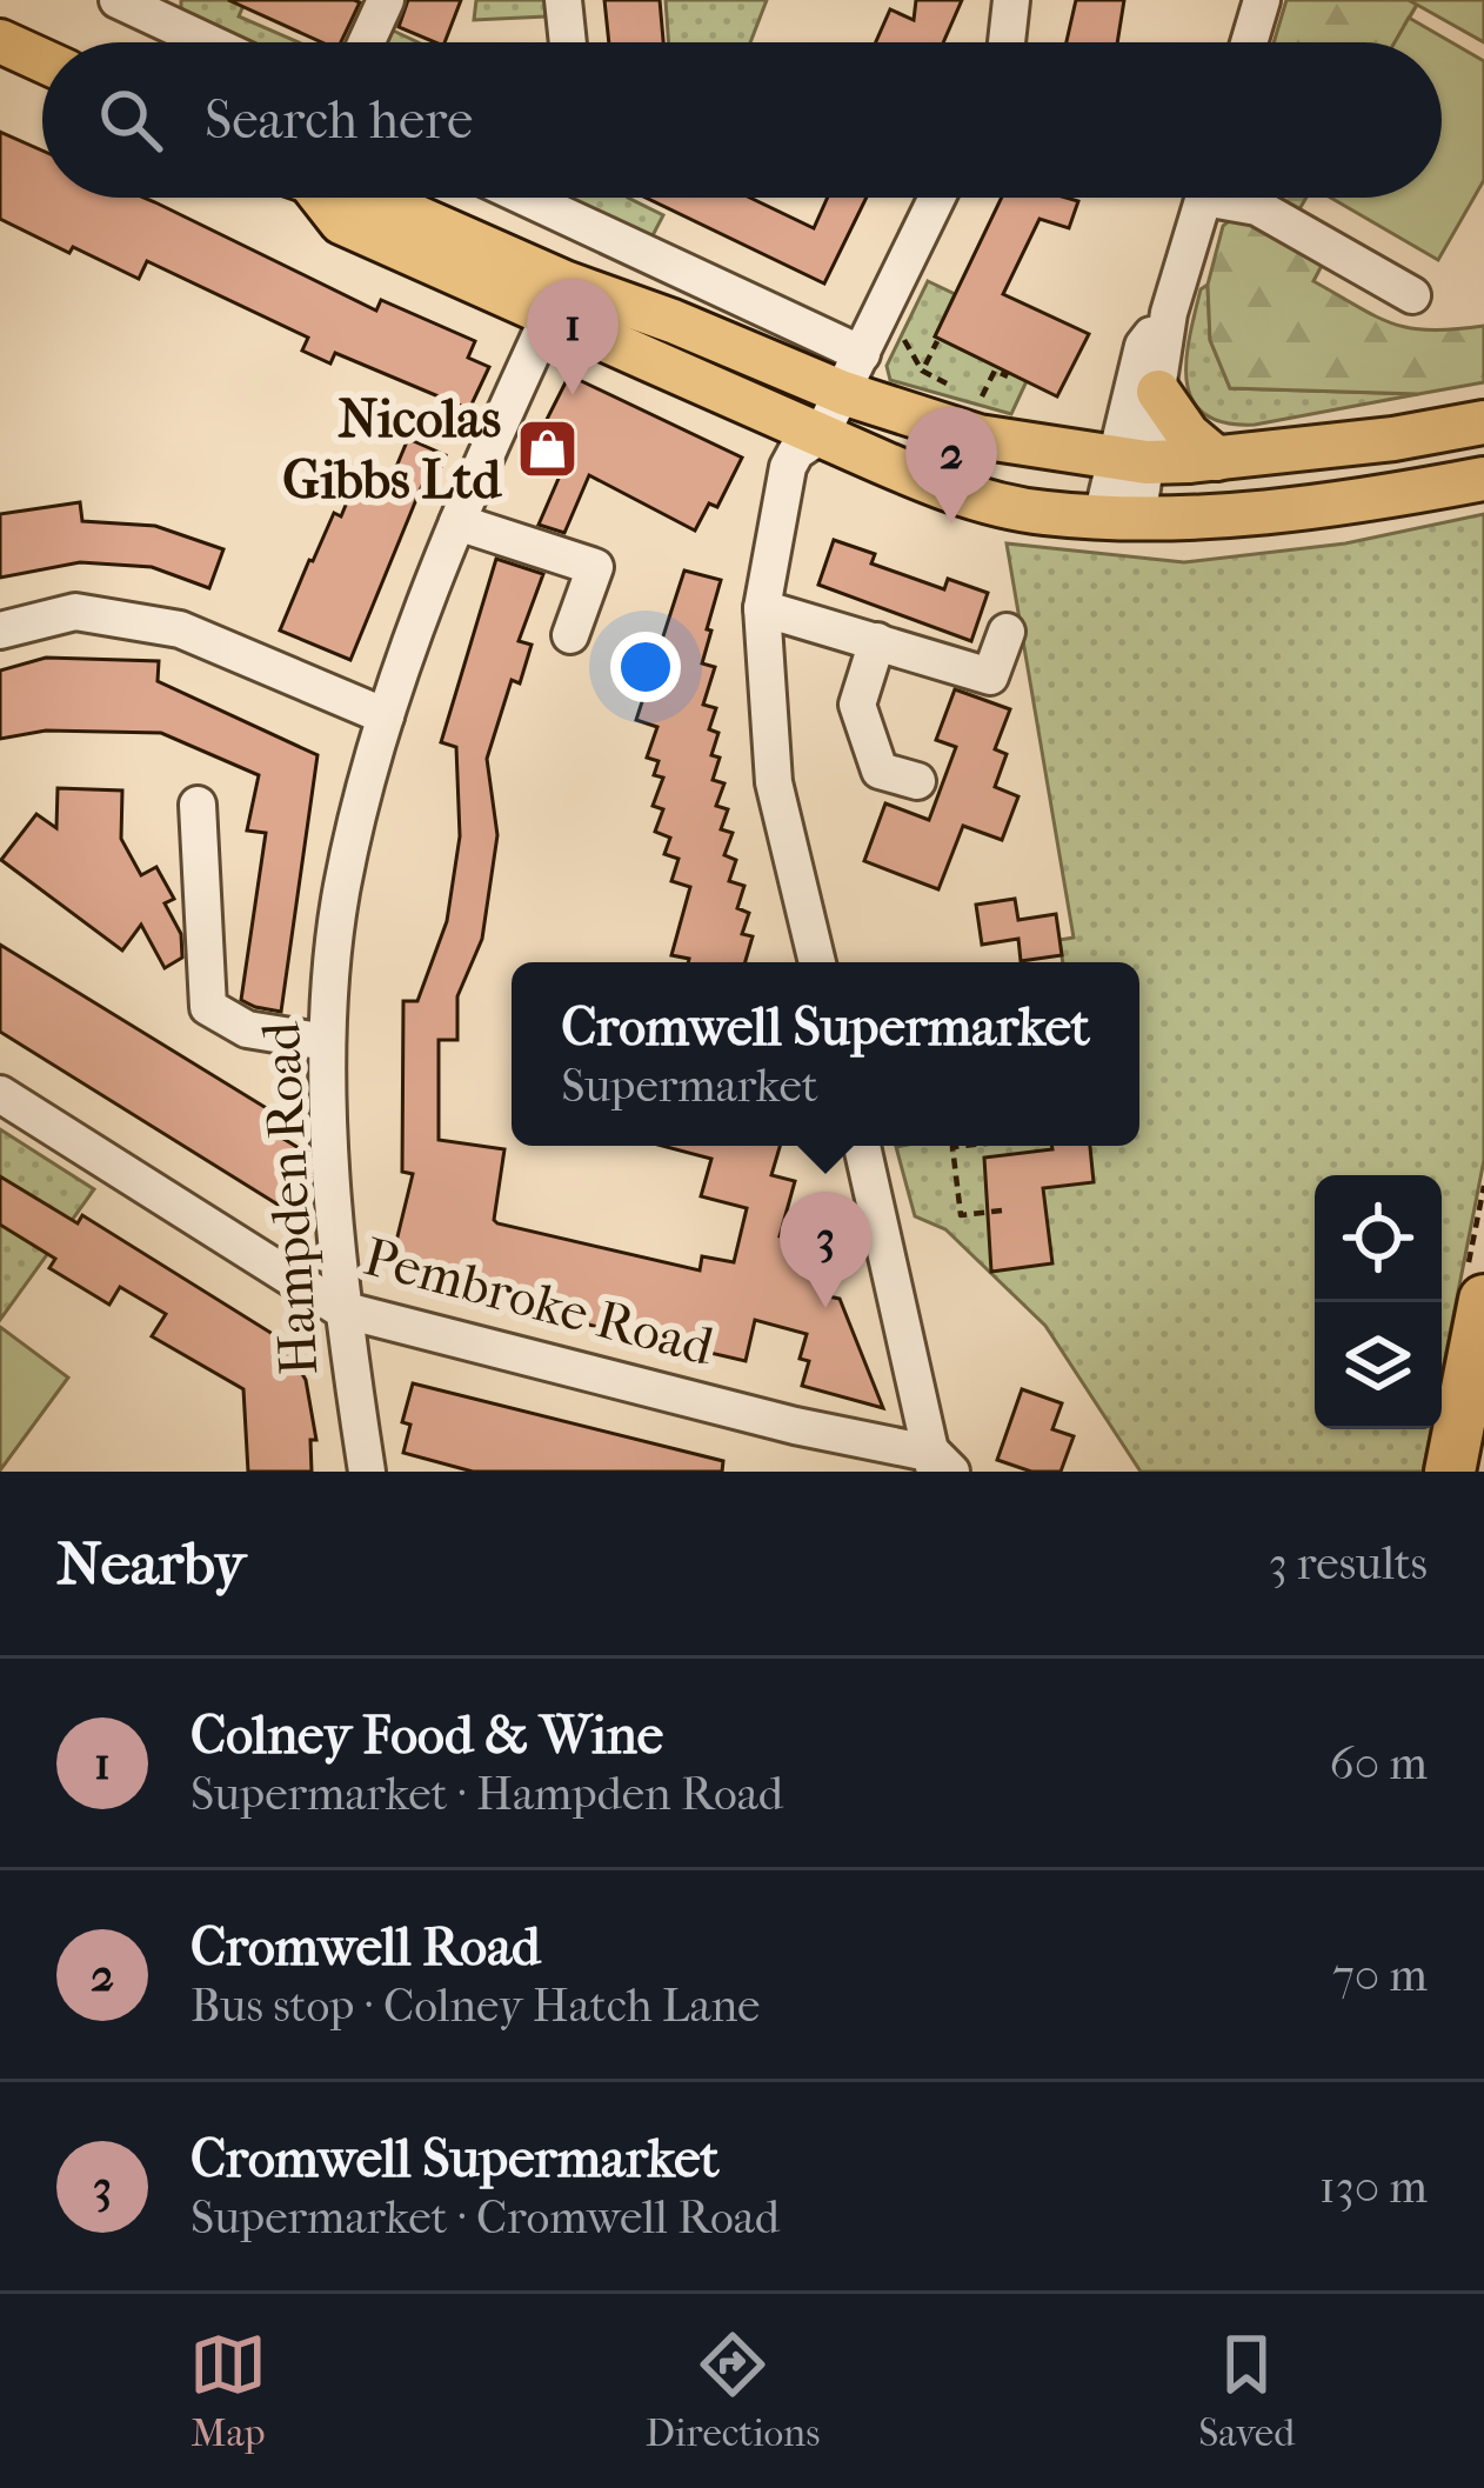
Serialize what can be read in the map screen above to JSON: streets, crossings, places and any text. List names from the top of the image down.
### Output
{
  "streets": {
    "street": ["Hampden Road", "Pembroke Road"]
  },
  "crossings": [
    ["Hampden Road", "Pembroke Road"]
  ],
  "places": {
    "shop": ["Nicolas Gibbs Ltd"]
  },
  "page": {
    "search": "Search here",
    "pins": ["1", "2", "3"],
    "popup": ["Cromwell Supermarket", "Supermarket"],
    "heading": ["Nearby", "3 results"],
    "list": [
      {
        "mark": "1",
        "name": "Colney Food & Wine",
        "note": "Supermarket · Hampden Road",
        "value": "60 m"
      },
      {
        "mark": "2",
        "name": "Cromwell Road",
        "note": "Bus stop · Colney Hatch Lane",
        "value": "70 m"
      },
      {
        "mark": "3",
        "name": "Cromwell Supermarket",
        "note": "Supermarket · Cromwell Road",
        "value": "130 m"
      }
    ],
    "nav": ["Map", "Directions", "Saved"]
  }
}
